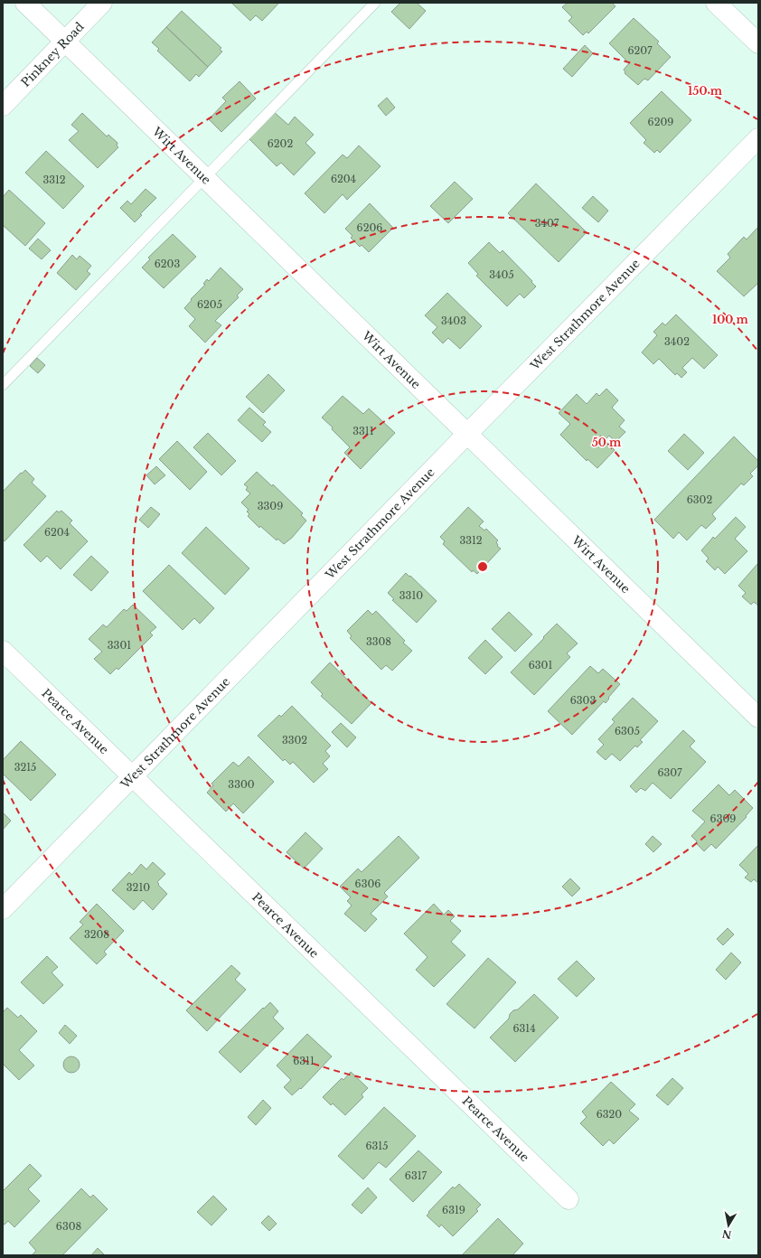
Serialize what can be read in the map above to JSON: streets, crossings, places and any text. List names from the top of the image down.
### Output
{
  "streets": {
    "street": [
      "Pinkney Road",
      "Wirt Avenue",
      "West Strathmore Avenue",
      "Pearce Avenue"
    ]
  },
  "crossings": [
    ["Pinkney Road", "Wirt Avenue"],
    ["Wirt Avenue", "West Strathmore Avenue"],
    ["West Strathmore Avenue", "Pearce Avenue"]
  ],
  "house_numbers": [
    "6207",
    "6209",
    "6202",
    "6204",
    "3312",
    "3407",
    "6206",
    "6203",
    "3405",
    "6205",
    "3403",
    "3402",
    "3311",
    "6302",
    "3309",
    "6204",
    "3312",
    "3310",
    "3308",
    "3301",
    "6301",
    "6303",
    "6305",
    "3302",
    "3215",
    "6307",
    "3300",
    "6309",
    "6306",
    "3210",
    "3208",
    "6314",
    "6311",
    "6320",
    "6315",
    "6317",
    "6319",
    "6308"
  ],
  "north": "bottom",
  "rings": ["150 m", "100 m", "50 m"]
}
